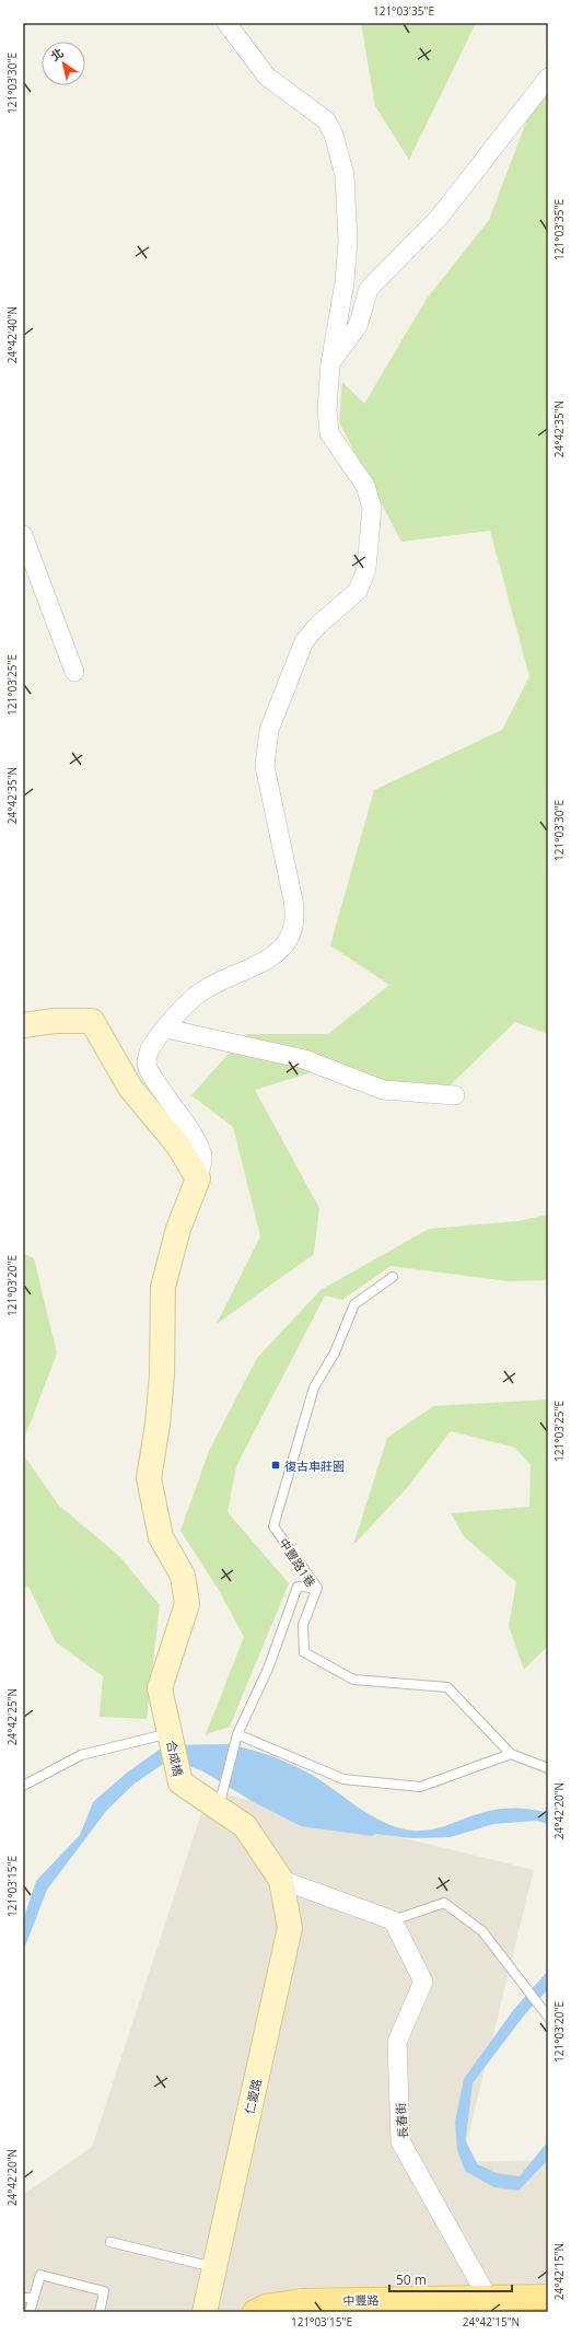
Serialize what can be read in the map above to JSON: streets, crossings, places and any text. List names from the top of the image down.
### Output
{
  "streets": {
    "main road": ["中豐路"],
    "street": ["合成橋", "仁愛路", "長春街"],
    "lane": ["中豐路1巷"]
  },
  "crossings": [
    ["長春街", "中豐路"]
  ],
  "places": {
    "transit": ["復古車莊園"]
  },
  "scale_bar": "50 m",
  "north": "top left",
  "coordinates": [
    "121°03'35\"E",
    "121°03'30\"E",
    "24°42'40\"N",
    "24°42'35\"N",
    "121°03'25\"E",
    "121°03'20\"E",
    "24°42'25\"N",
    "24°42'20\"N",
    "121°03'15\"E",
    "24°42'15\"N"
  ]
}
